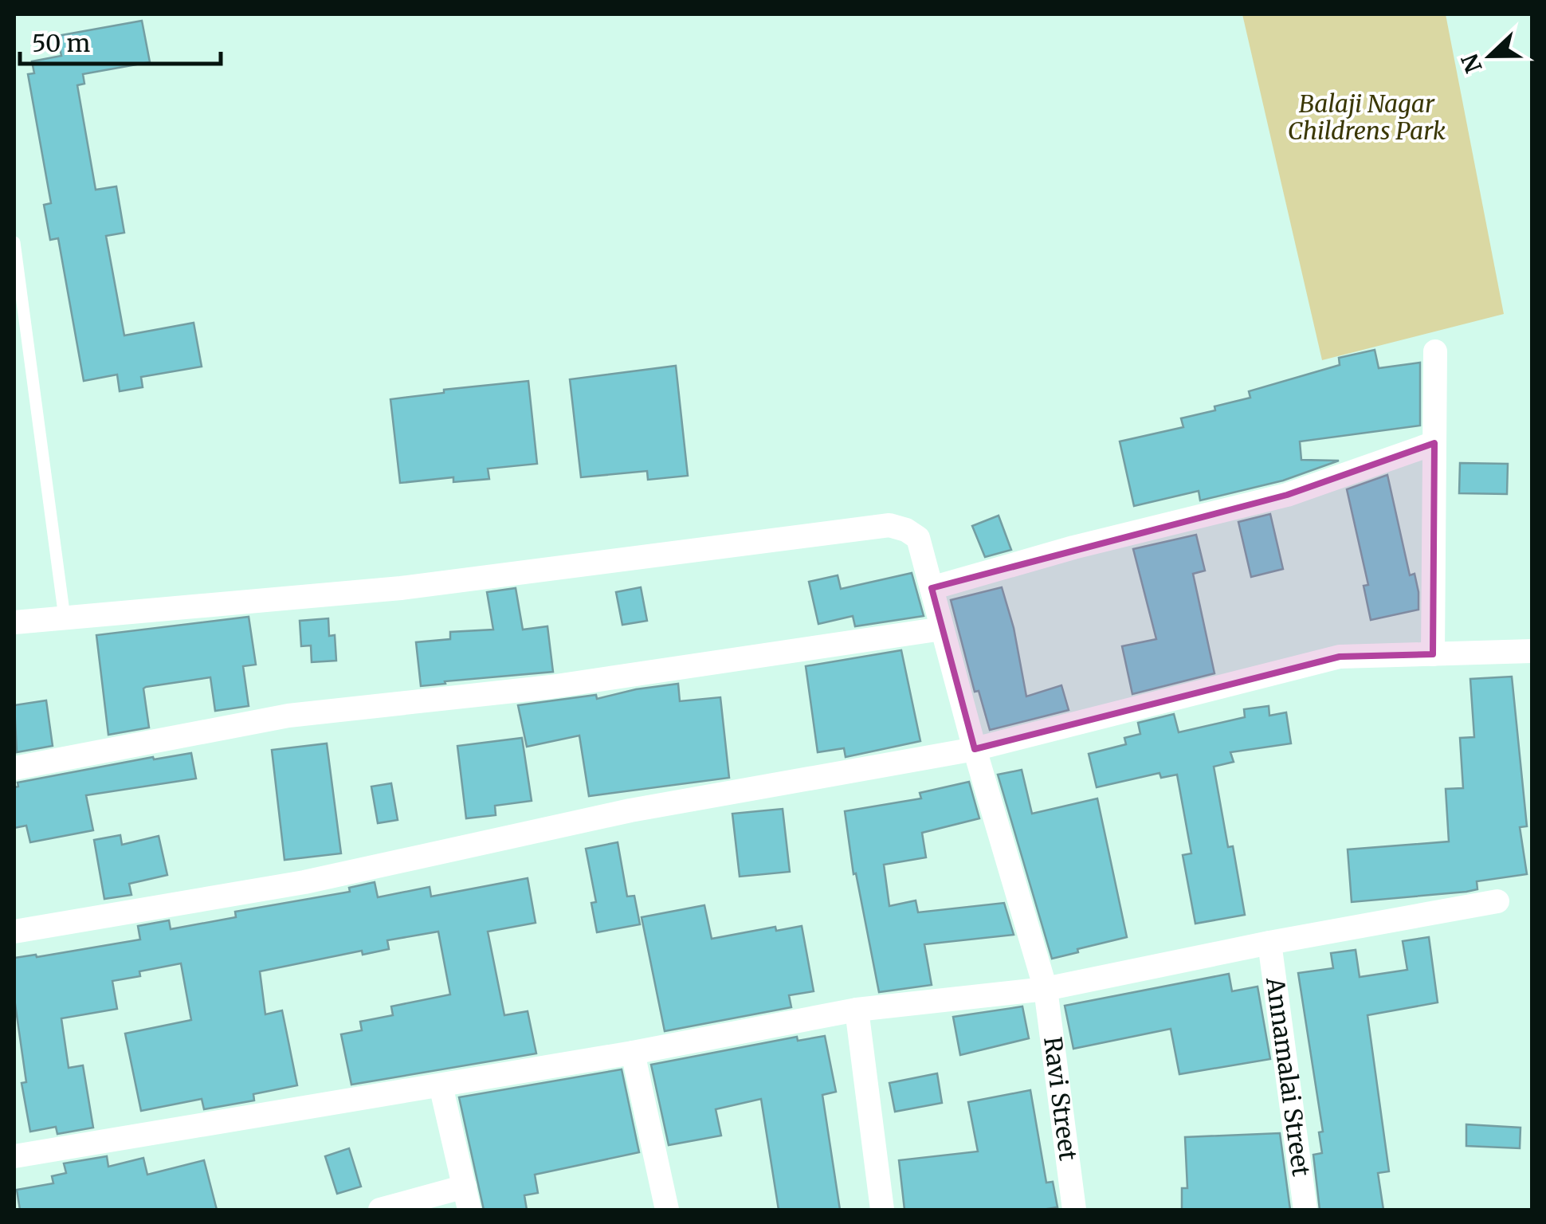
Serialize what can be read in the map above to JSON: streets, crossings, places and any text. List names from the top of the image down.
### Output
{
  "streets": {
    "street": ["Annamalai Street", "Ravi Street"]
  },
  "parks": ["Balaji Nagar Childrens Park"],
  "scale_bar": "50 m",
  "north": "left"
}
